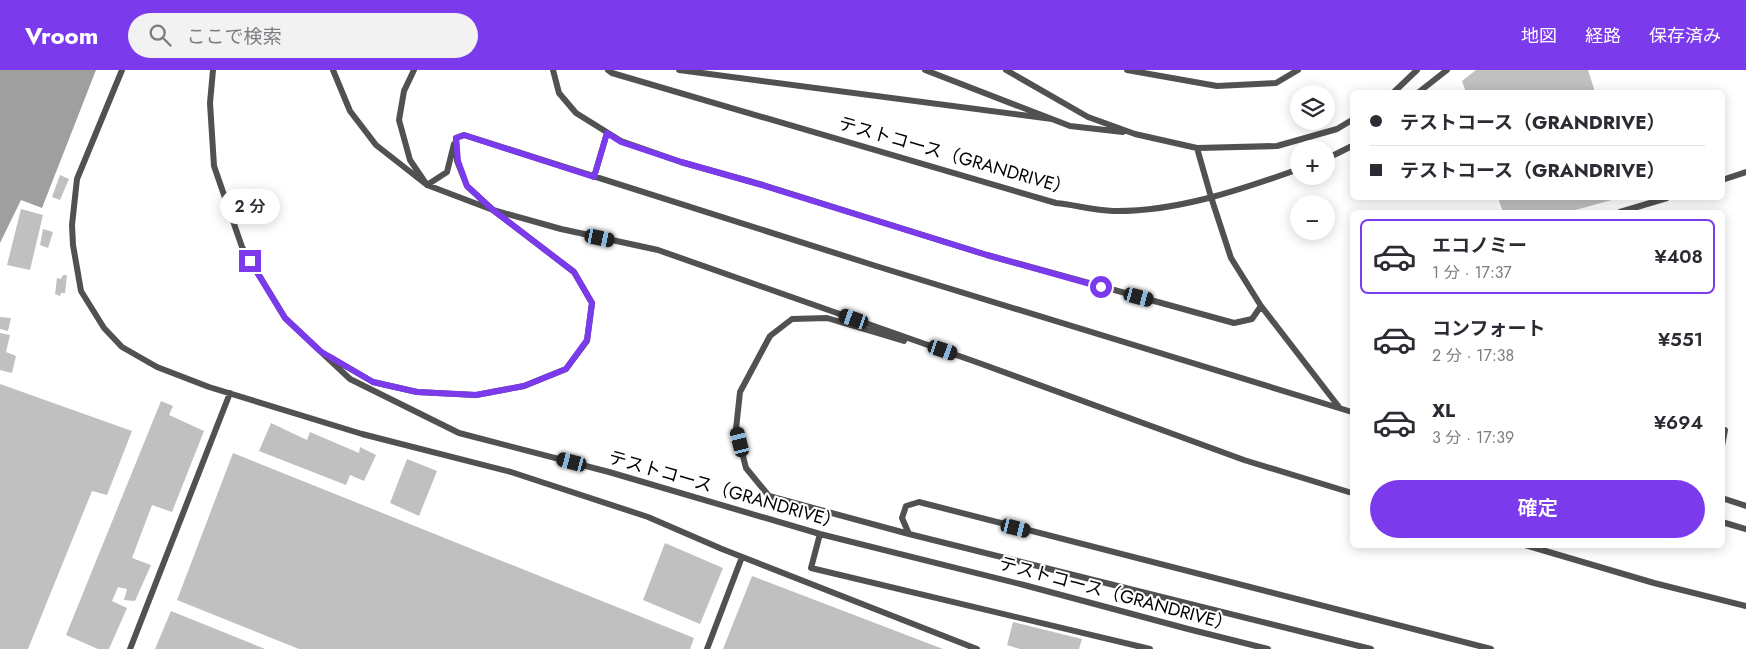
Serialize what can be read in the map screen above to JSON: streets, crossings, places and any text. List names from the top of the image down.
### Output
{
  "streets": {
    "lane": ["テストコース（GRANDRIVE）"]
  },
  "page": {
    "header": "Vroom",
    "search": "ここで検索",
    "nav": ["地図", "経路", "保存済み"],
    "map_buttons": ["+", "−"],
    "banner": ["テストコース（GRANDRIVE）", "テストコース（GRANDRIVE）"],
    "bubble": "2 分",
    "list": [
      {
        "name": "エコノミー",
        "note": "1 分 · 17:37",
        "value": "¥408"
      },
      {
        "name": "コンフォート",
        "note": "2 分 · 17:38",
        "value": "¥551"
      },
      {
        "name": "XL",
        "note": "3 分 · 17:39",
        "value": "¥694"
      }
    ],
    "buttons": "確定"
  }
}
